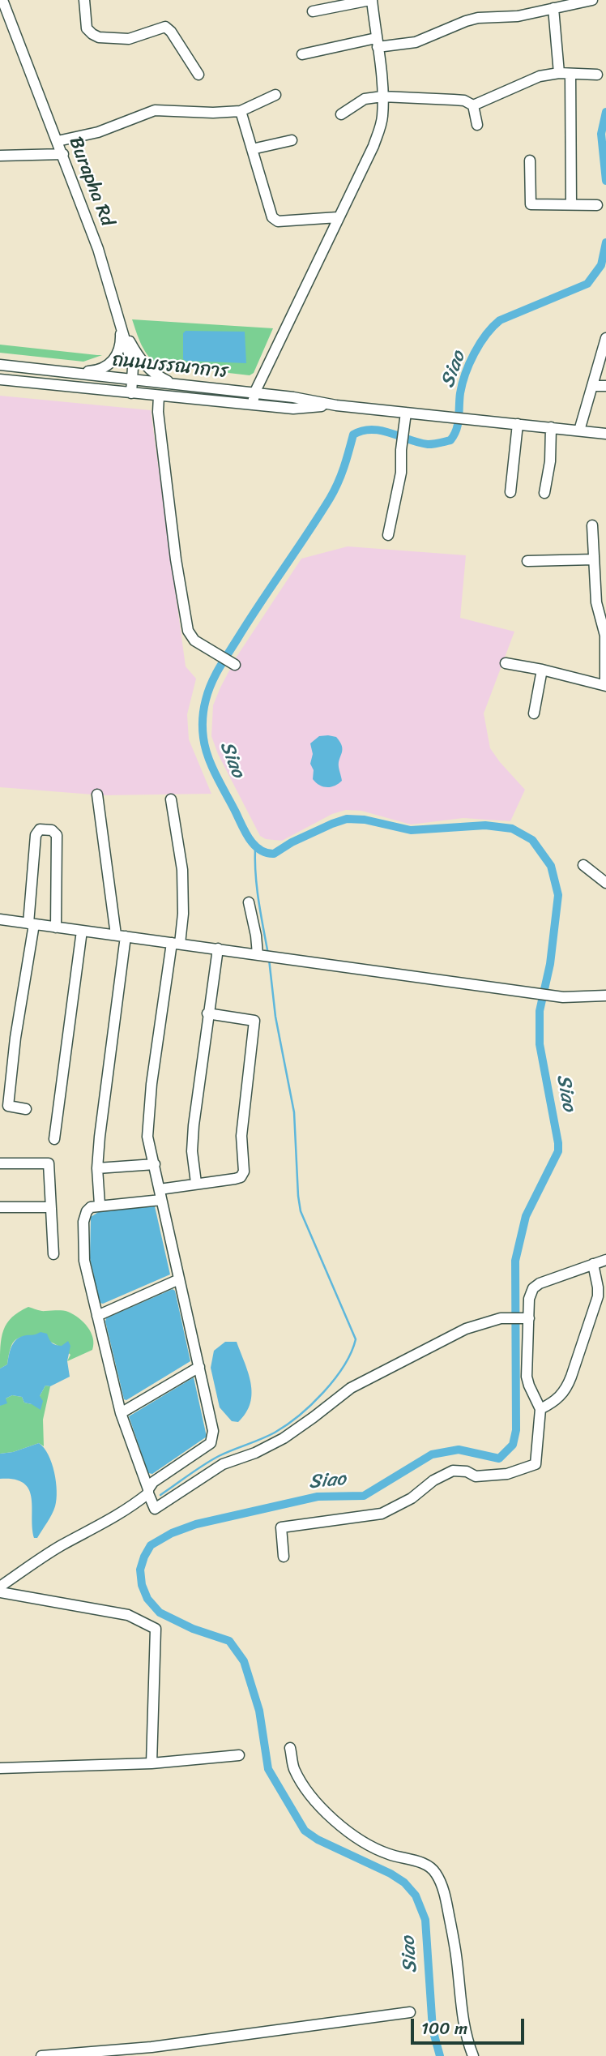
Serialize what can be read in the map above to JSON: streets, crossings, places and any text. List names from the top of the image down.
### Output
{
  "streets": {
    "street": ["Burapha Rd", "ถนนบรรณาการ"]
  },
  "crossings": [
    ["Burapha Rd", "ถนนบรรณาการ"]
  ],
  "water": ["Siao"],
  "scale_bar": "100 m"
}
